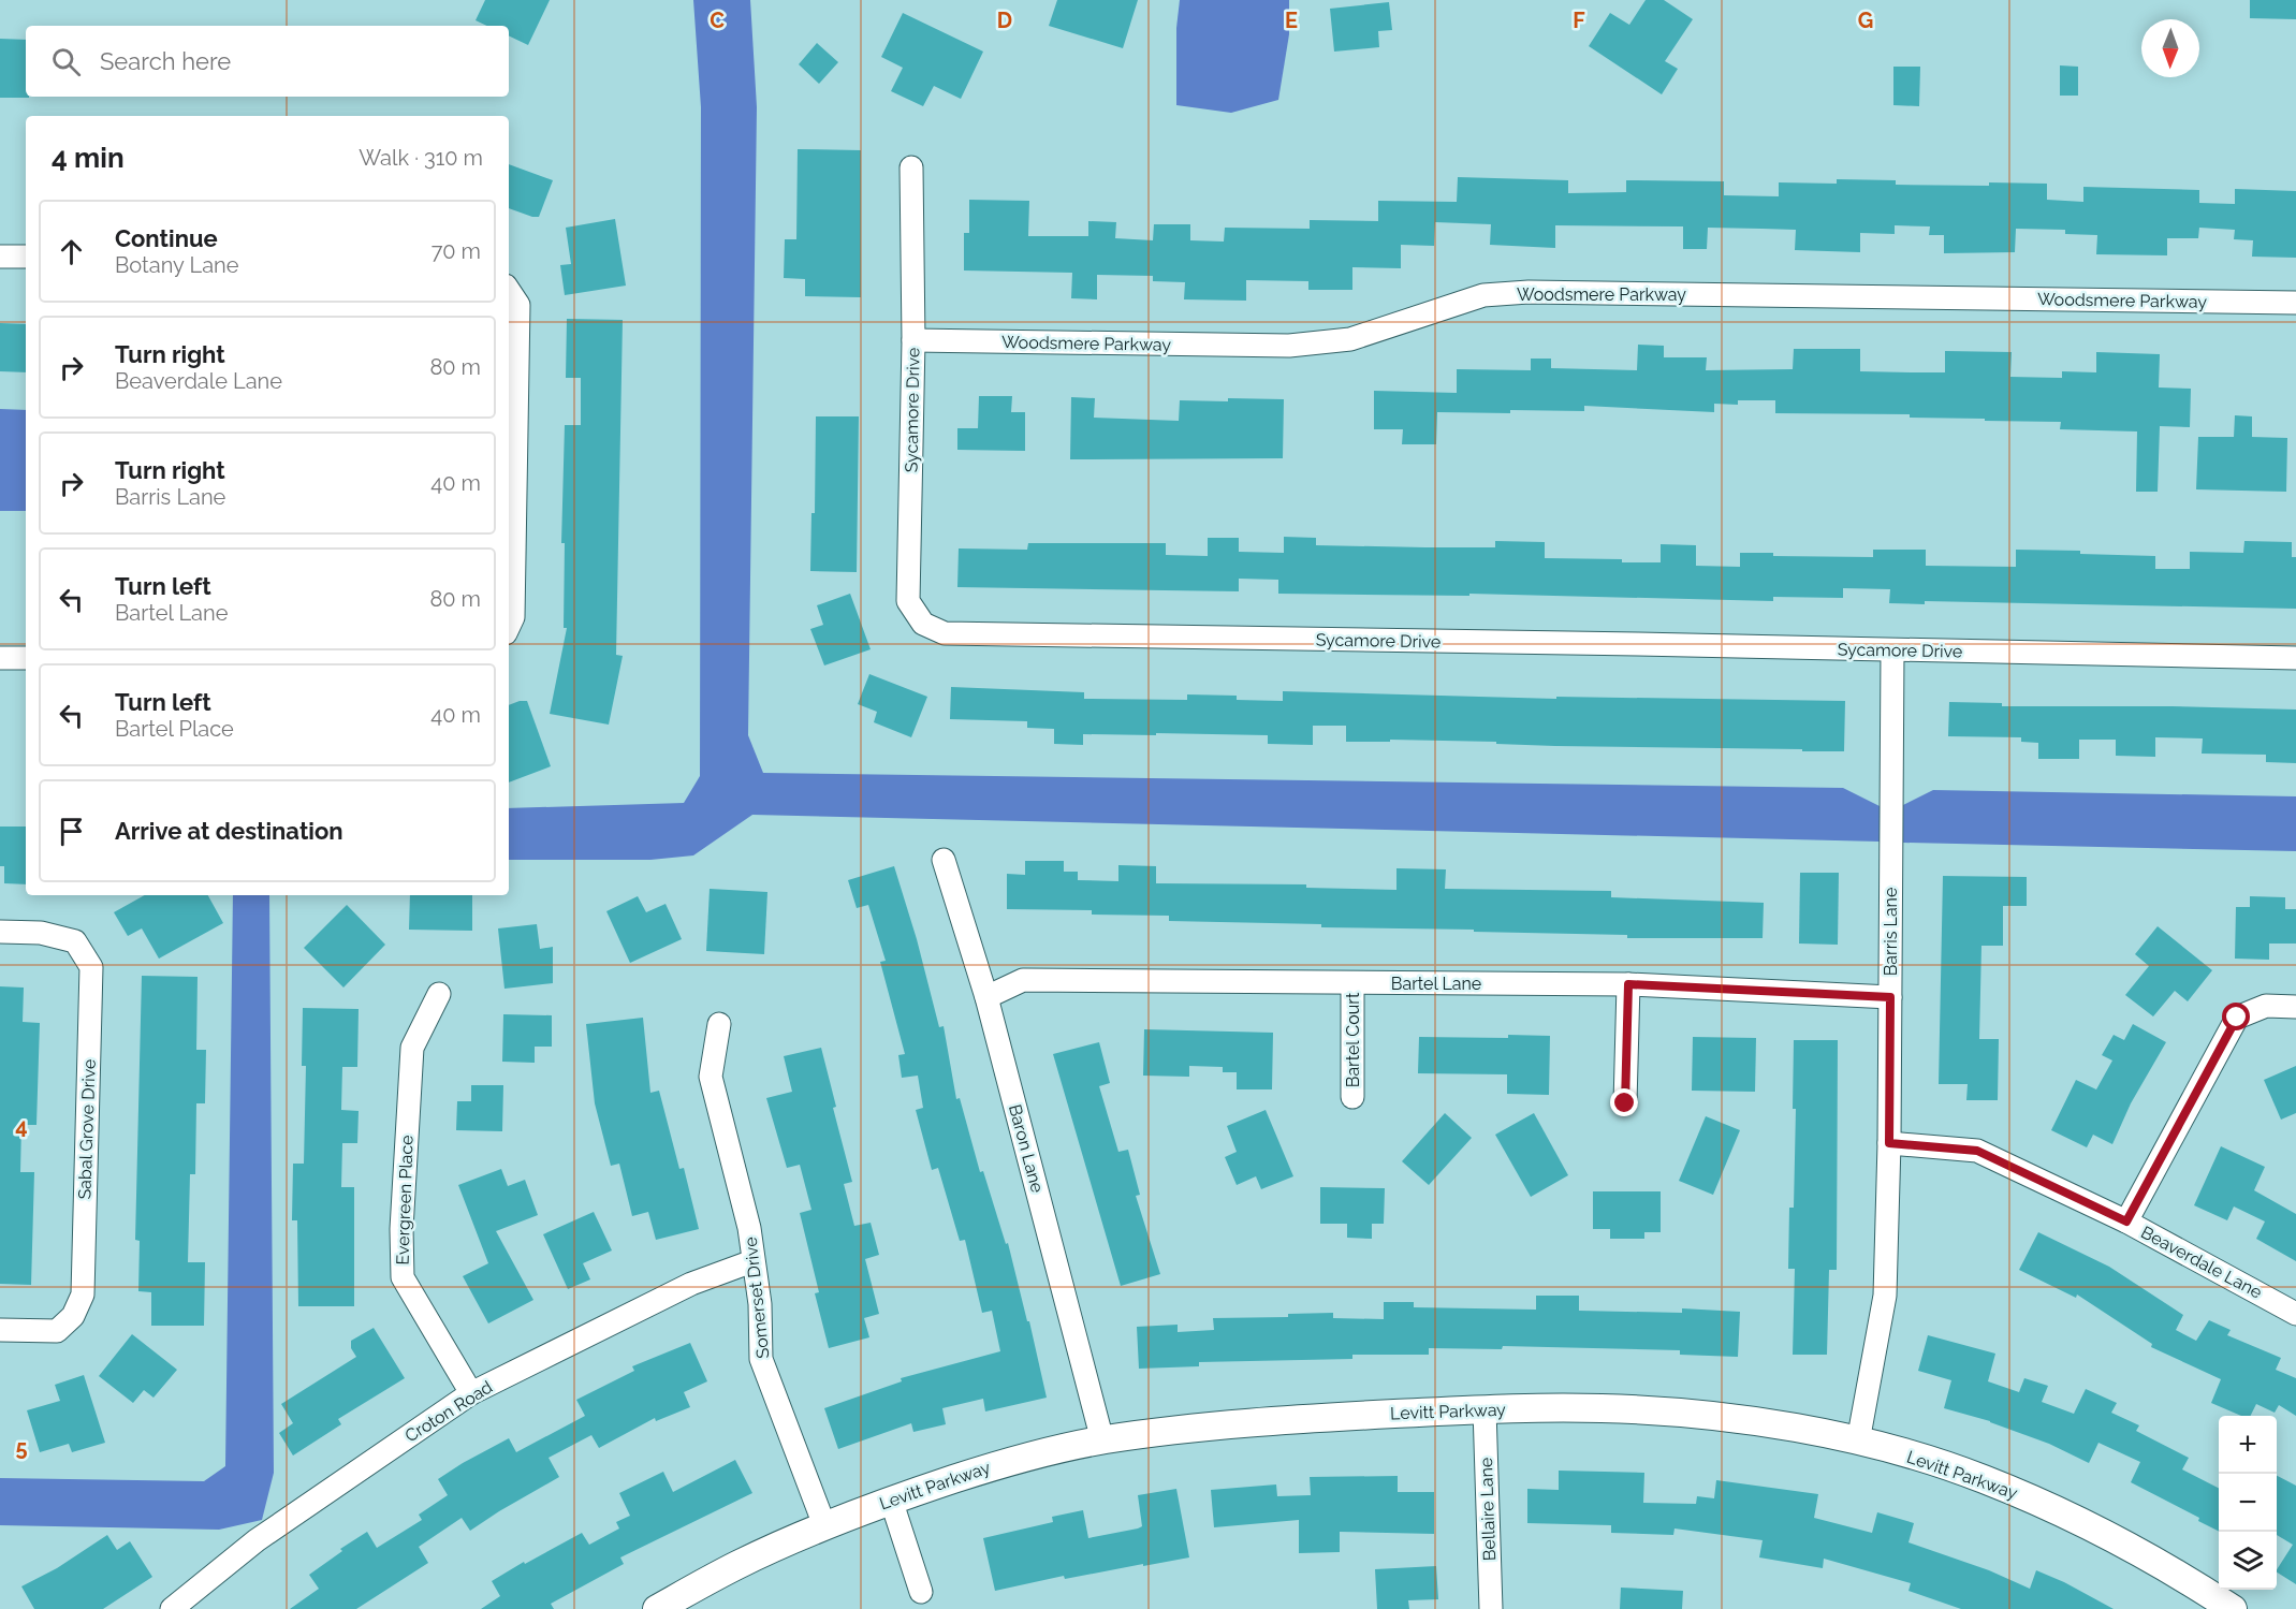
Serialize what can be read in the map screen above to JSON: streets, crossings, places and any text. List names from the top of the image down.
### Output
{
  "streets": {
    "street": [
      "Woodsmere Parkway",
      "Sycamore Drive",
      "Barris Lane",
      "Bartel Lane",
      "Bartel Court",
      "Sabal Grove Drive",
      "Baron Lane",
      "Evergreen Place",
      "Beaverdale Lane",
      "Somerset Drive",
      "Croton Road",
      "Levitt Parkway",
      "Bellaire Lane"
    ]
  },
  "crossings": [
    ["Woodsmere Parkway", "Sycamore Drive"],
    ["Sycamore Drive", "Barris Lane"],
    ["Barris Lane", "Bartel Lane"],
    ["Barris Lane", "Beaverdale Lane"],
    ["Barris Lane", "Levitt Parkway"],
    ["Bartel Lane", "Bartel Court"],
    ["Bartel Lane", "Baron Lane"],
    ["Baron Lane", "Levitt Parkway"],
    ["Evergreen Place", "Croton Road"],
    ["Somerset Drive", "Croton Road"],
    ["Somerset Drive", "Levitt Parkway"],
    ["Levitt Parkway", "Bellaire Lane"]
  ],
  "north": "bottom",
  "page": {
    "search": "Search here",
    "heading": ["4 min", "Walk · 310 m"],
    "list": [
      ["Continue", "Botany Lane", "70 m"],
      ["Turn right", "Beaverdale Lane", "80 m"],
      ["Turn right", "Barris Lane", "40 m"],
      ["Turn left", "Bartel Lane", "80 m"],
      ["Turn left", "Bartel Place", "40 m"],
      "Arrive at destination"
    ],
    "map_buttons": ["+", "−"]
  },
  "grid": {
    "columns": [
      "C",
      "D",
      "E",
      "F",
      "G"
    ],
    "rows": ["4", "5"]
  }
}
